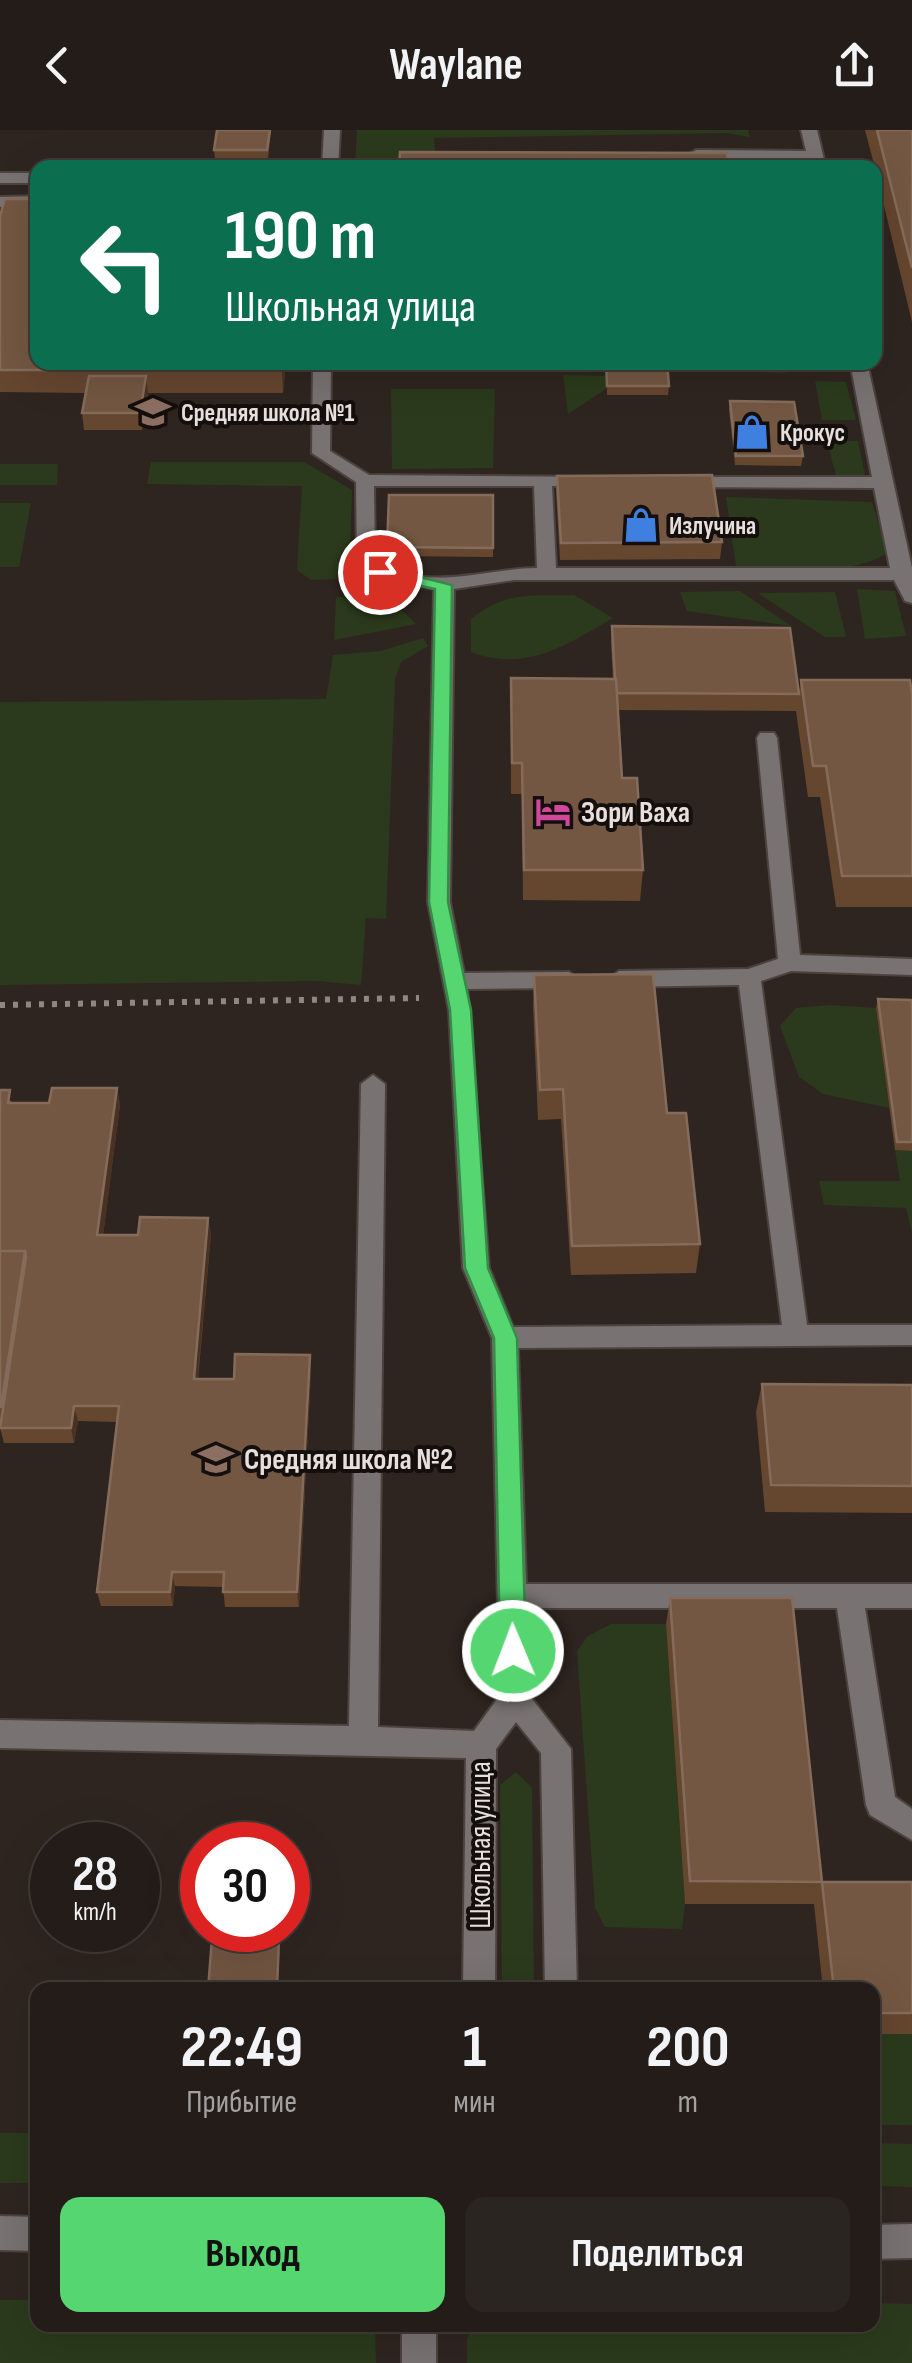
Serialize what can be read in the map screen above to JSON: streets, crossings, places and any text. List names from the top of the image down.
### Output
{
  "streets": {
    "street": ["Школьная улица"]
  },
  "places": {
    "school or university": ["Средняя школа №1", "Средняя школа №2"],
    "shop": ["Крокус", "Излучина"],
    "hotel": ["Зори Ваха"]
  },
  "page": {
    "header": "Waylane",
    "turn": ["190 m", "Школьная улица"],
    "speed": "28 km/h",
    "limit": "30",
    "eta": [
      "22:49",
      "Прибытие",
      "1",
      "мин",
      "200",
      "m"
    ],
    "buttons": ["Выход", "Поделиться"]
  }
}
